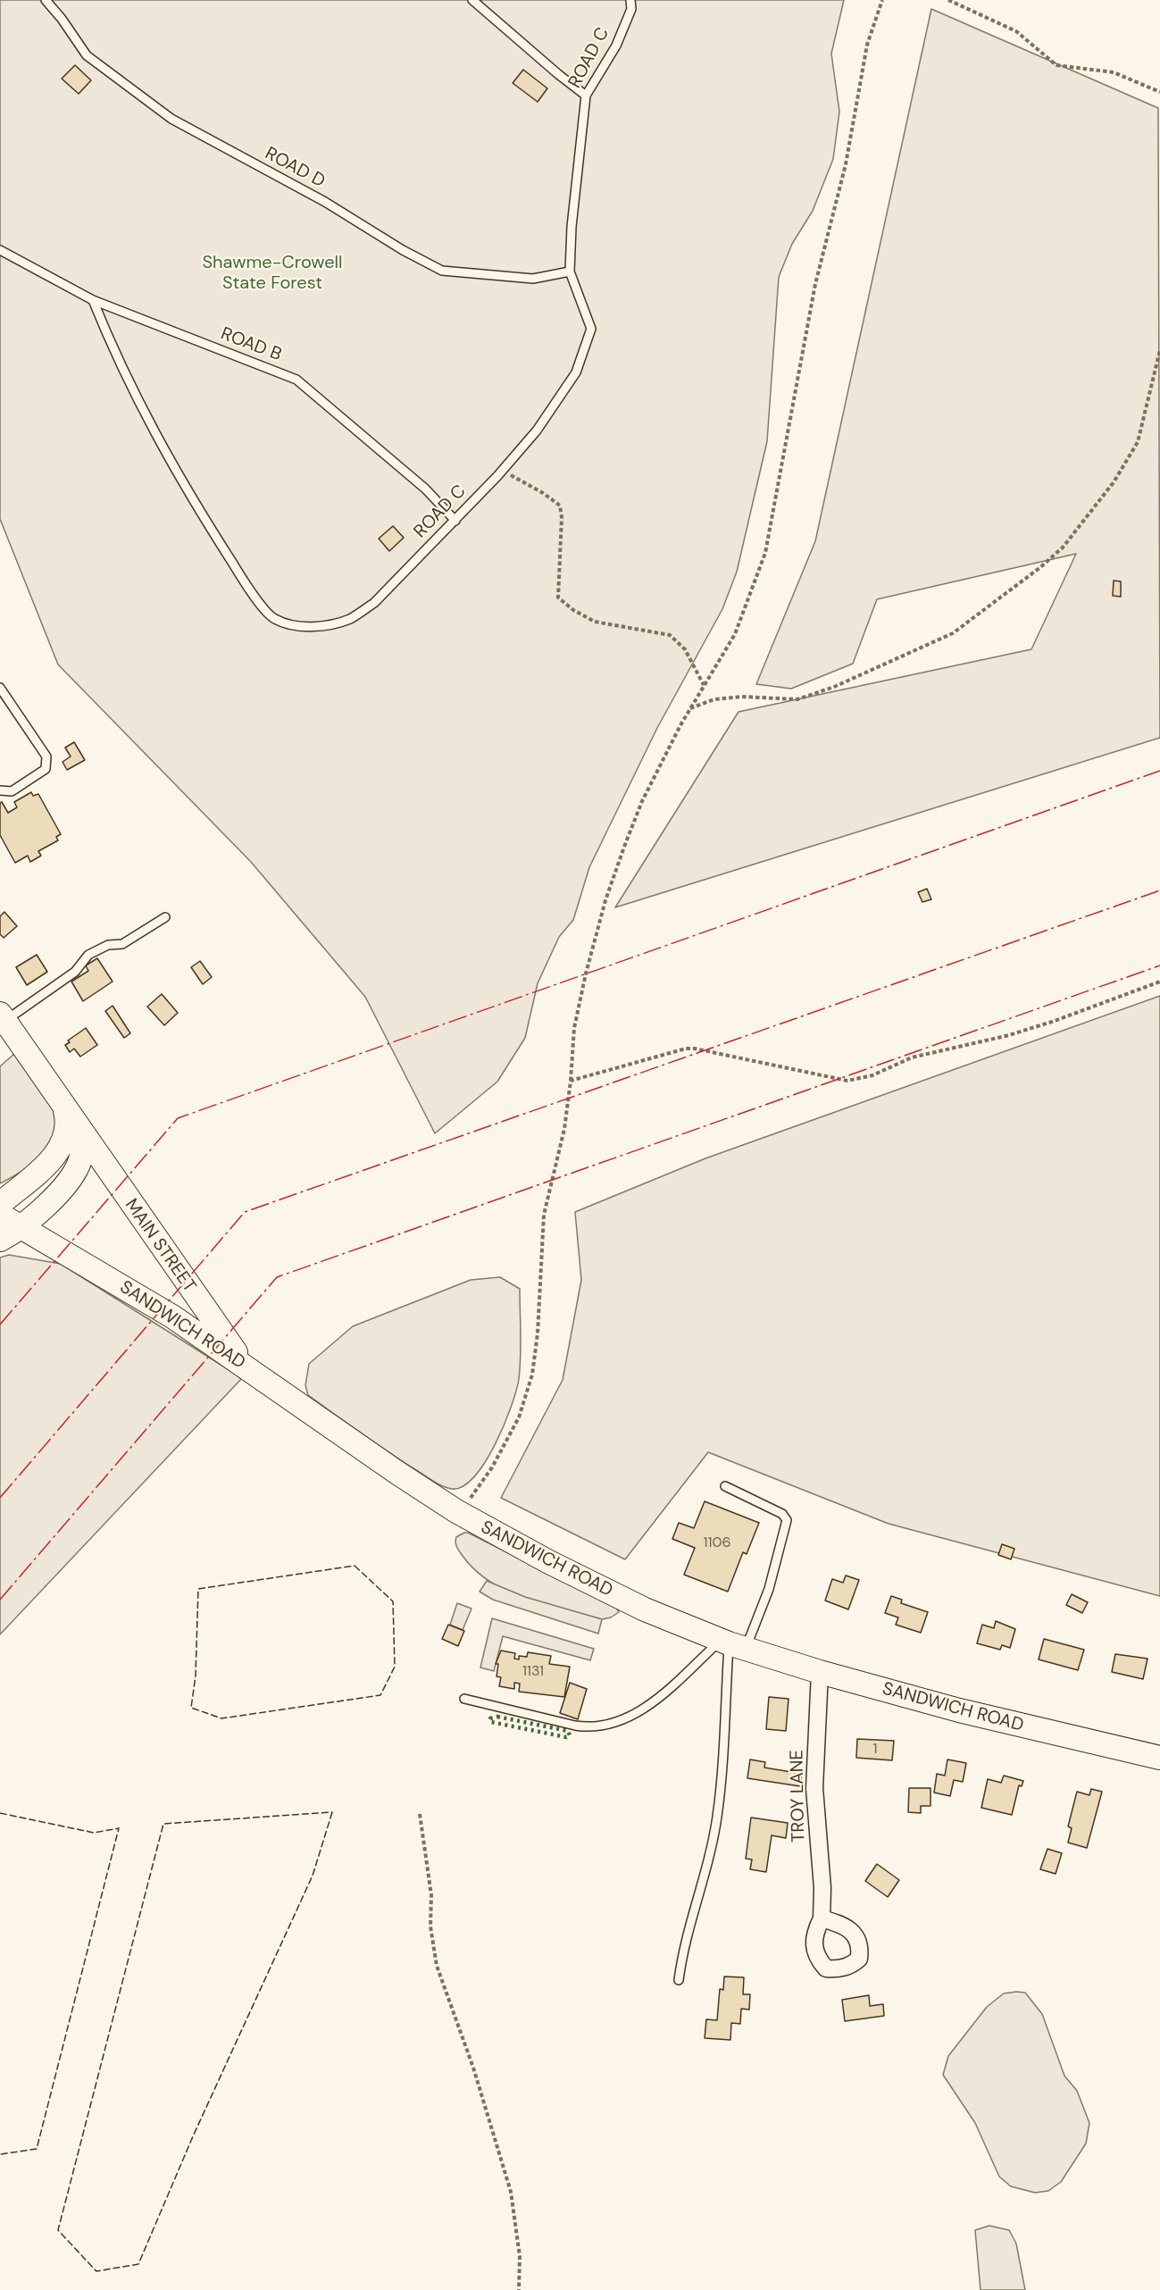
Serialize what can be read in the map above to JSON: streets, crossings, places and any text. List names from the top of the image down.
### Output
{
  "streets": {
    "main road": ["MAIN STREET", "SANDWICH ROAD"],
    "street": ["TROY LANE"],
    "lane": ["ROAD C", "ROAD D", "ROAD B"]
  },
  "crossings": [
    ["ROAD C", "ROAD D"],
    ["ROAD C", "ROAD B"],
    ["MAIN STREET", "SANDWICH ROAD"],
    ["SANDWICH ROAD", "TROY LANE"]
  ],
  "parks": ["Shawme-Crowell State Forest"],
  "house_numbers": ["1106", "1131", "1"]
}
